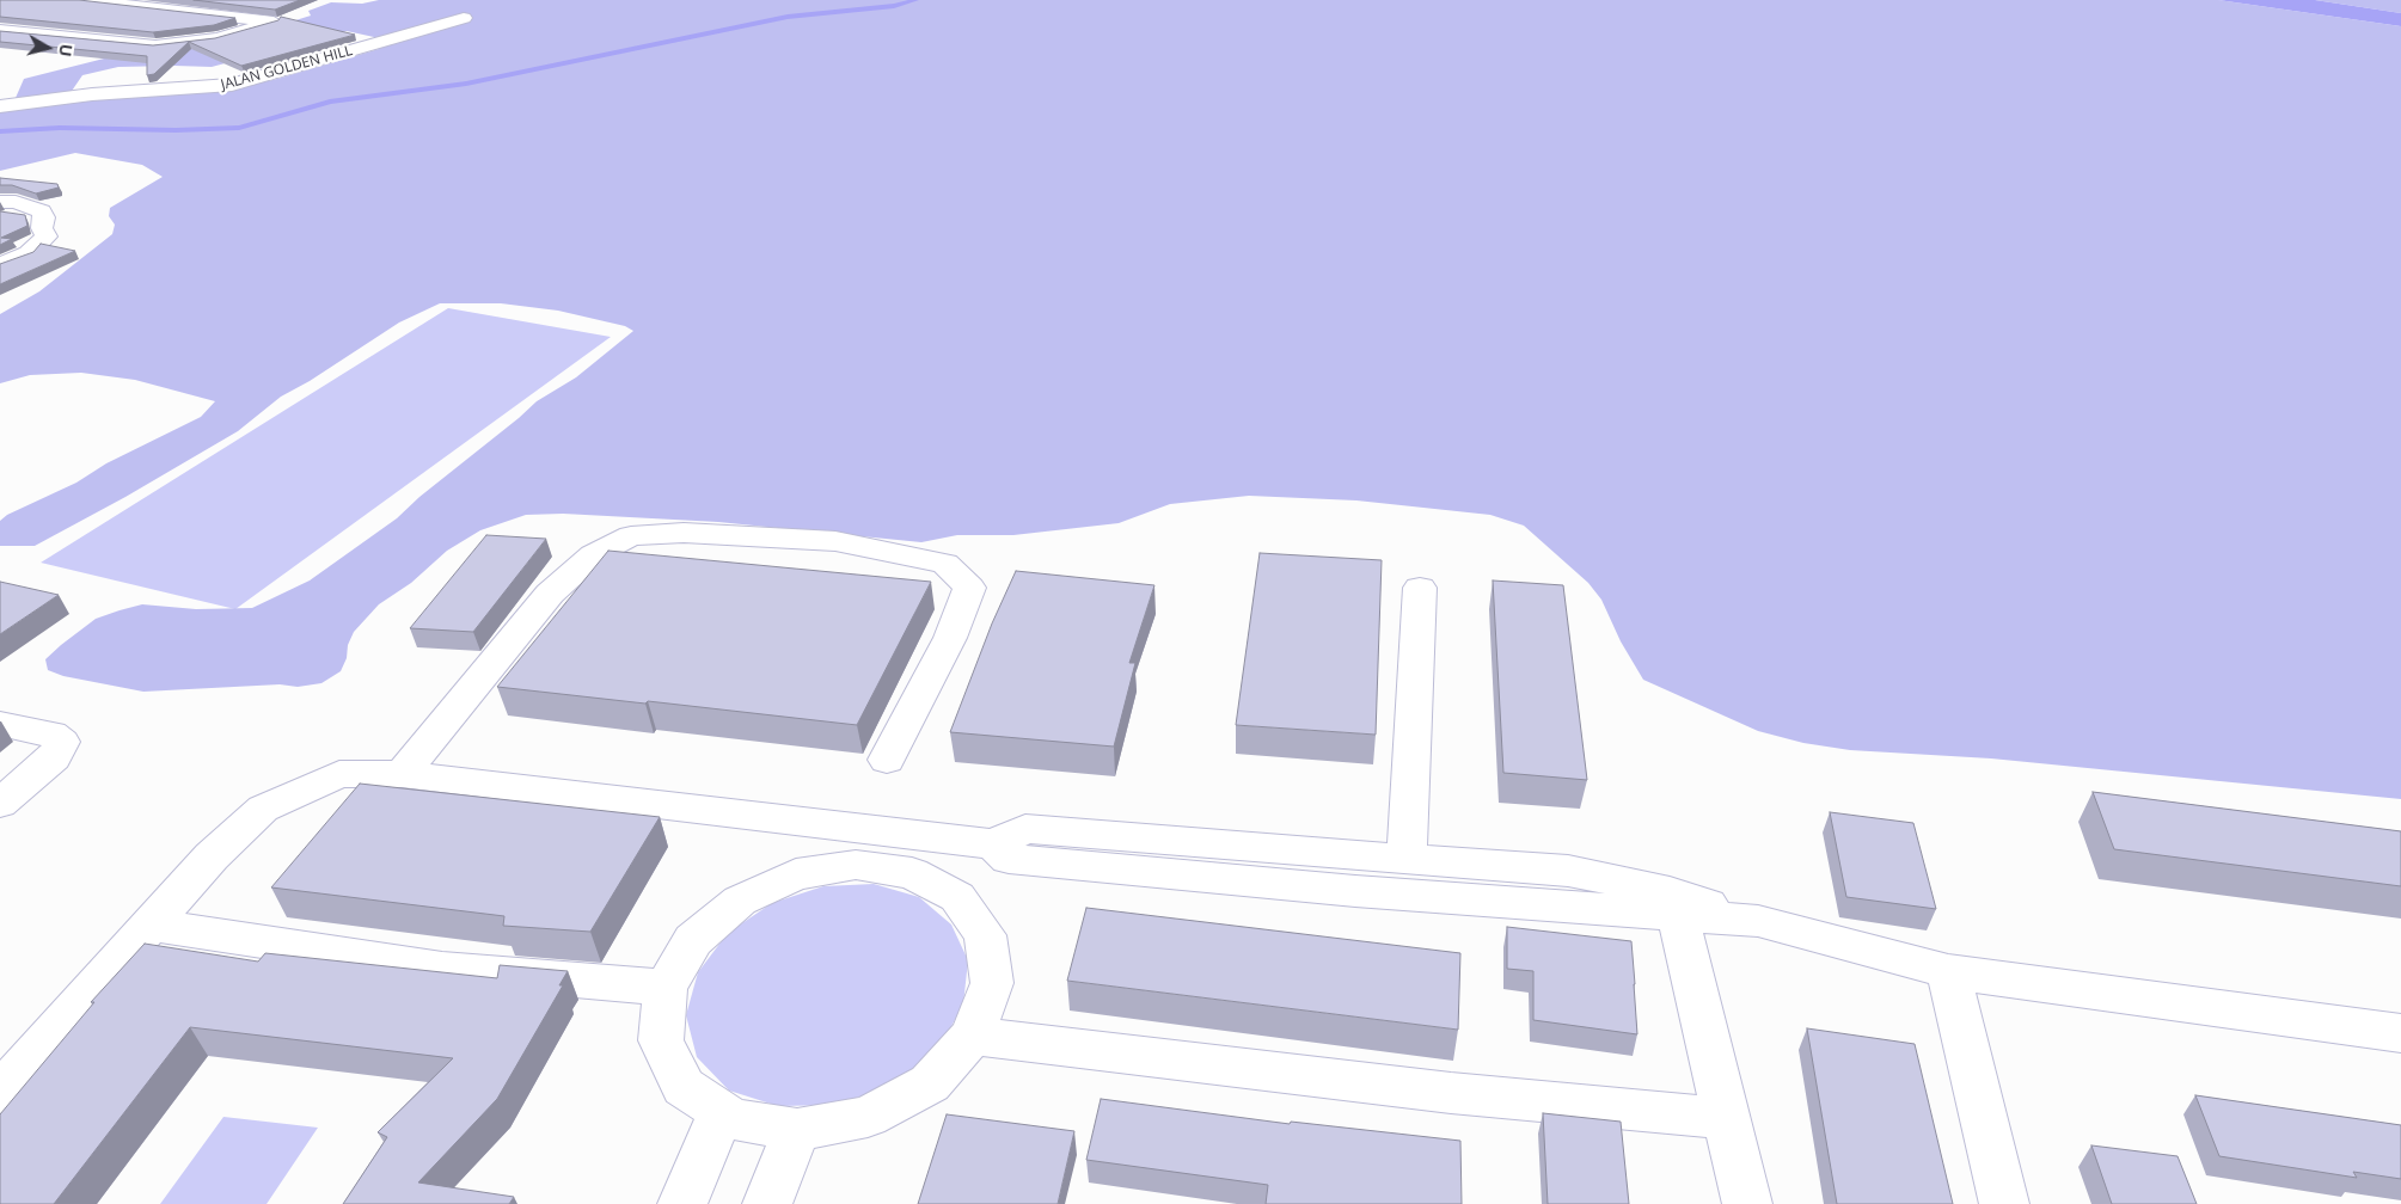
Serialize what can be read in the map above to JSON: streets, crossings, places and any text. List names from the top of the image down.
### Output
{
  "streets": {
    "street": ["JALAN GOLDEN HILL"]
  },
  "north": "right"
}
